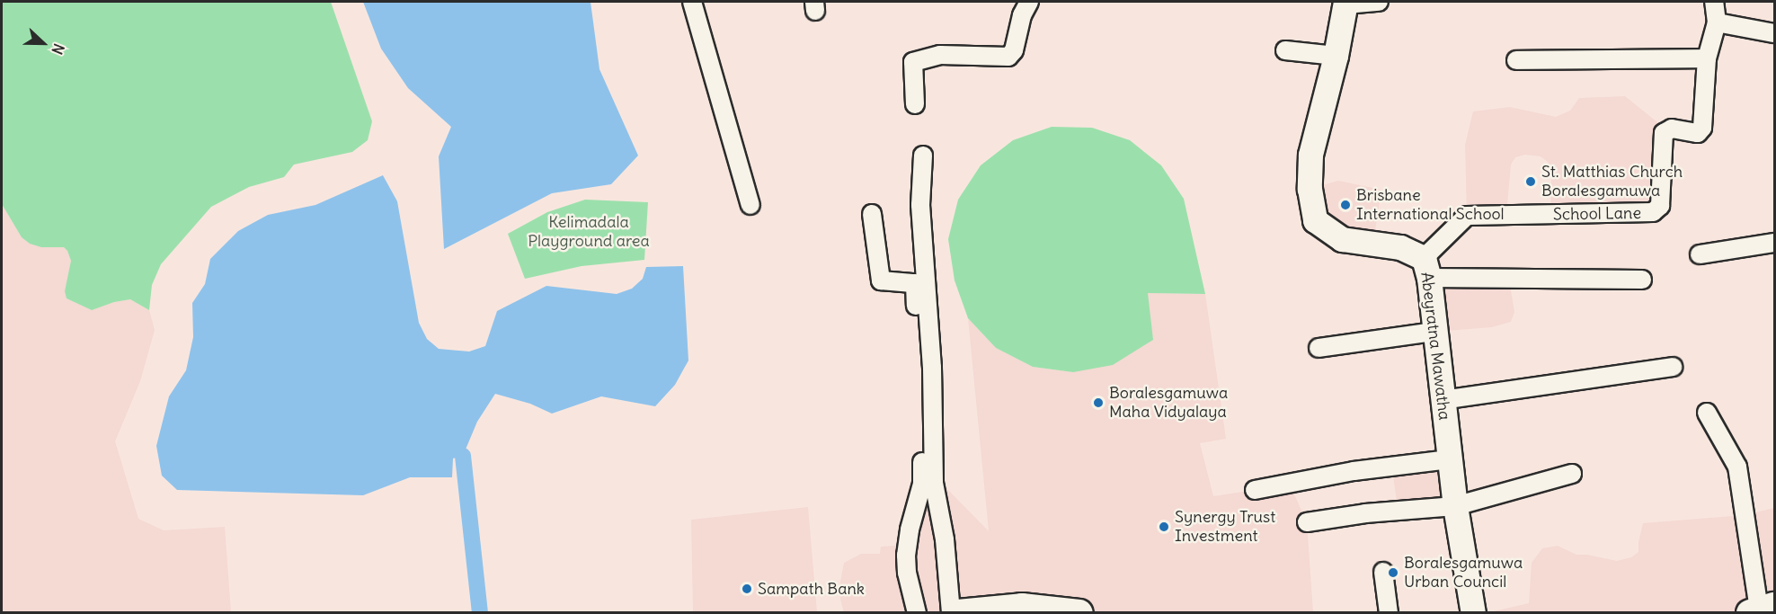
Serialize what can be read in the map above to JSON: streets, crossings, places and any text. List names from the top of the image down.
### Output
{
  "streets": {
    "street": ["School Lane", "Abeyratna Mawatha"]
  },
  "crossings": [
    ["School Lane", "Abeyratna Mawatha"]
  ],
  "parks": ["Kelimadala Playground area"],
  "places": [
    "St. Matthias Church Boralesgamuwa",
    "Brisbane International School",
    "Boralesgamuwa Maha Vidyalaya",
    "Synergy Trust Investment",
    "Boralesgamuwa Urban Council",
    "Sampath Bank"
  ],
  "north": "right"
}
